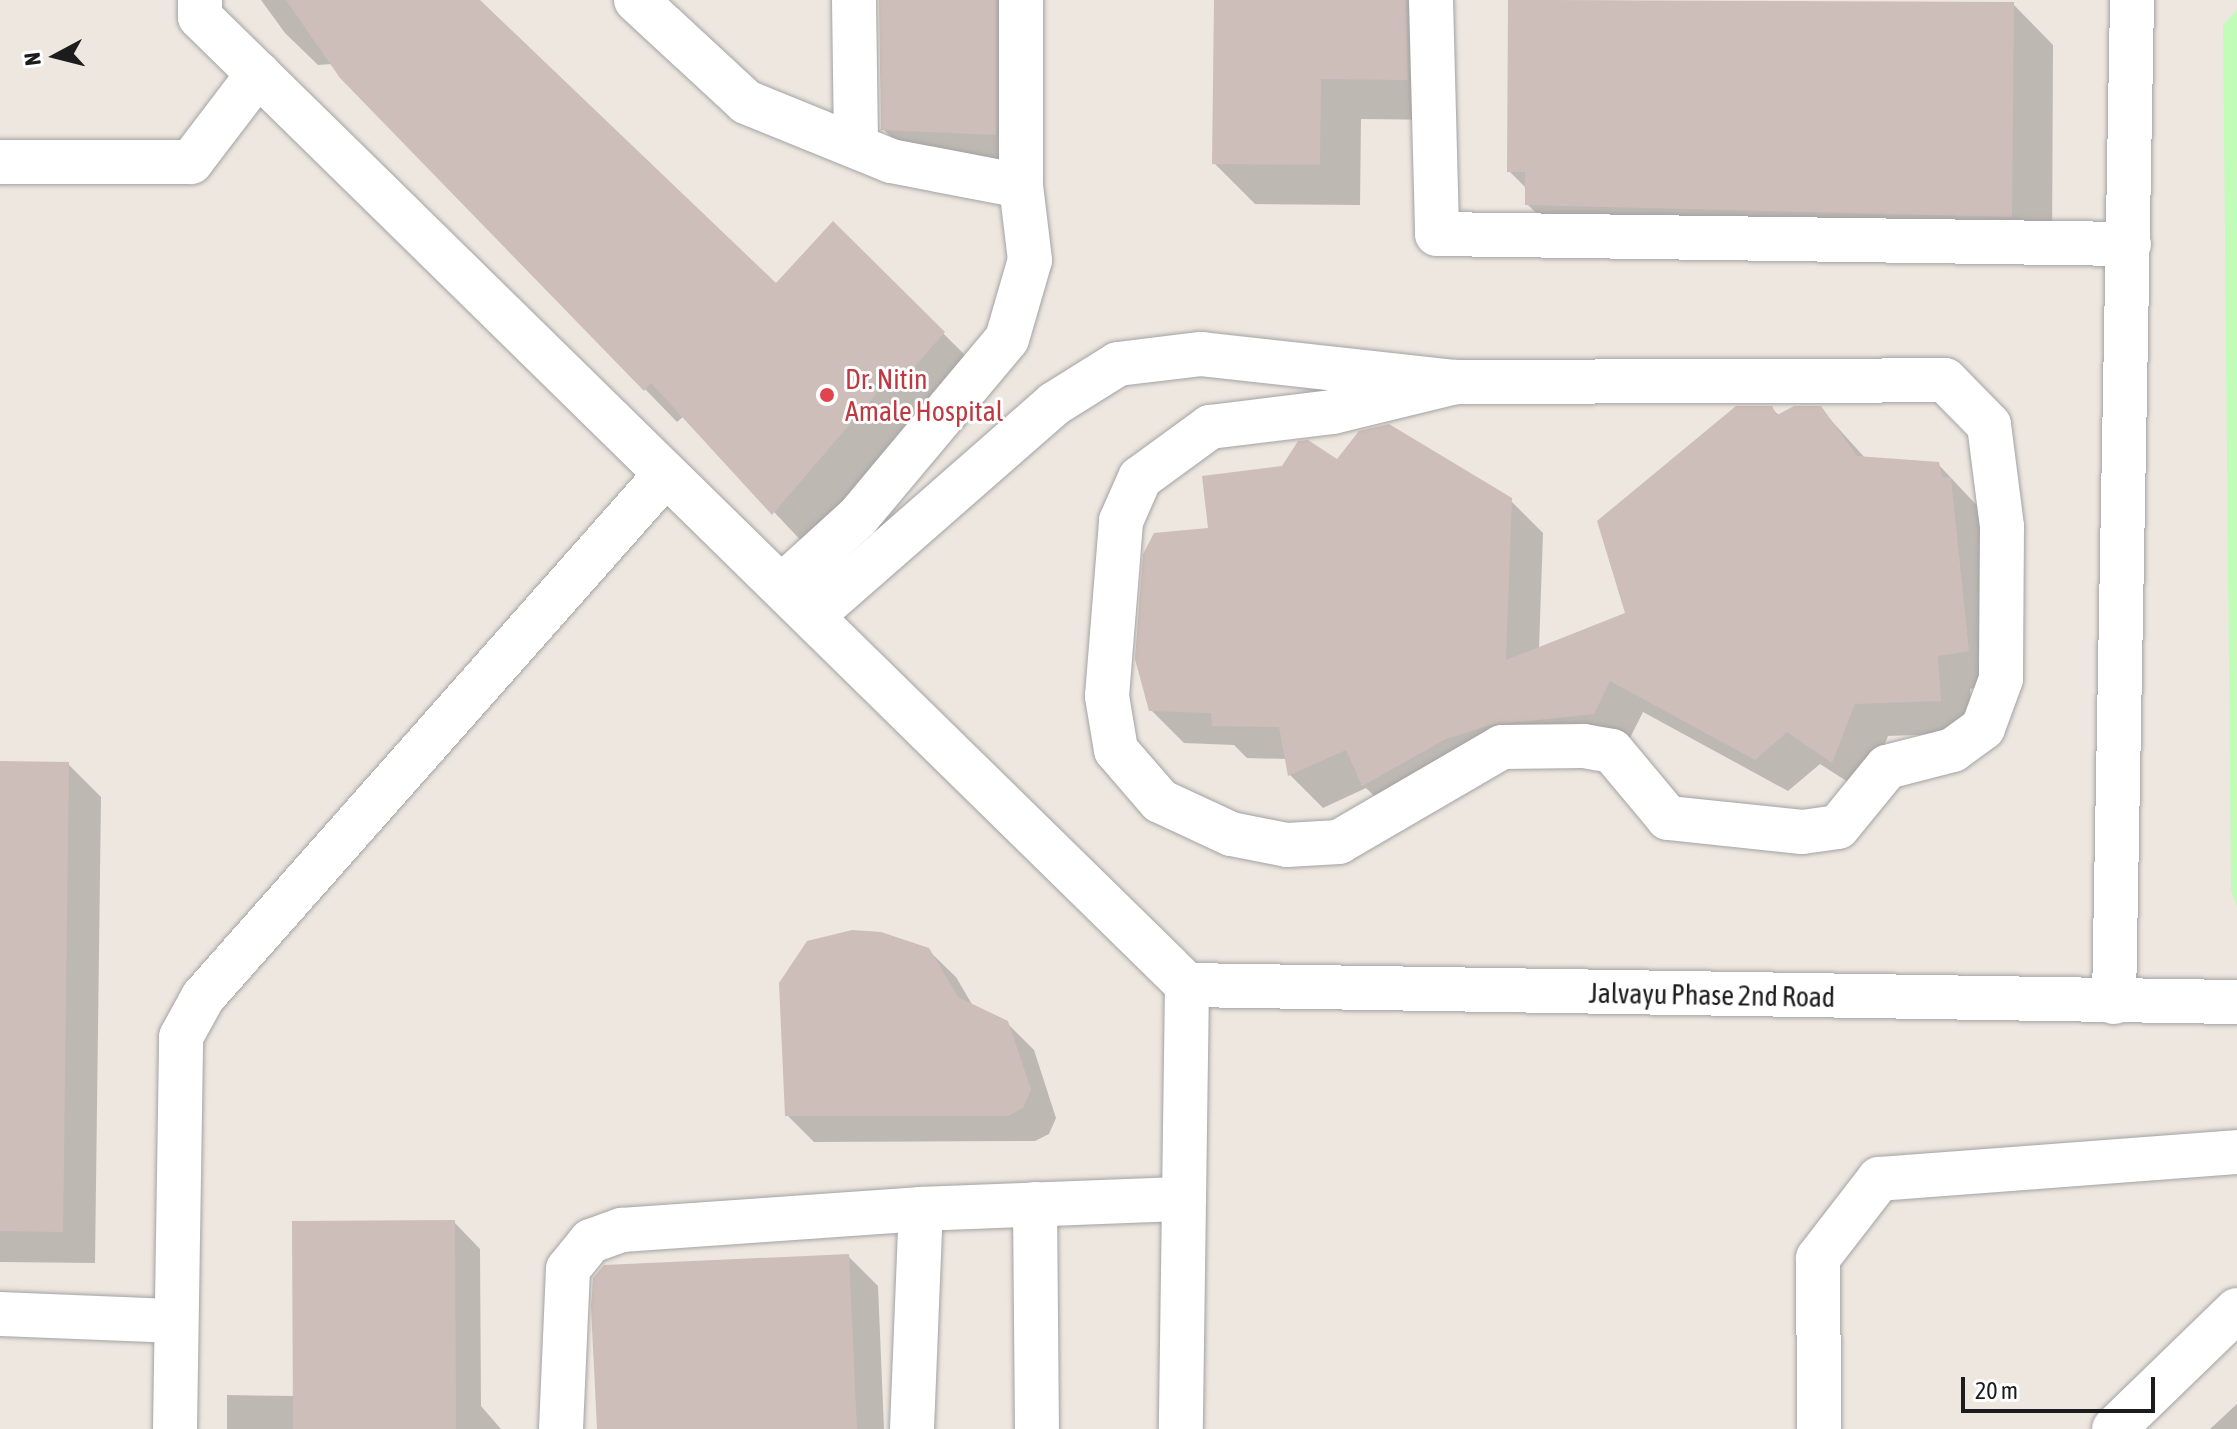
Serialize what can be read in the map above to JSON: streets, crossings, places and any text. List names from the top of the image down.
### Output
{
  "streets": {
    "street": ["Jalvayu Phase 2nd Road"]
  },
  "places": ["Dr. Nitin Amale Hospital"],
  "scale_bar": "20 m",
  "north": "left"
}
